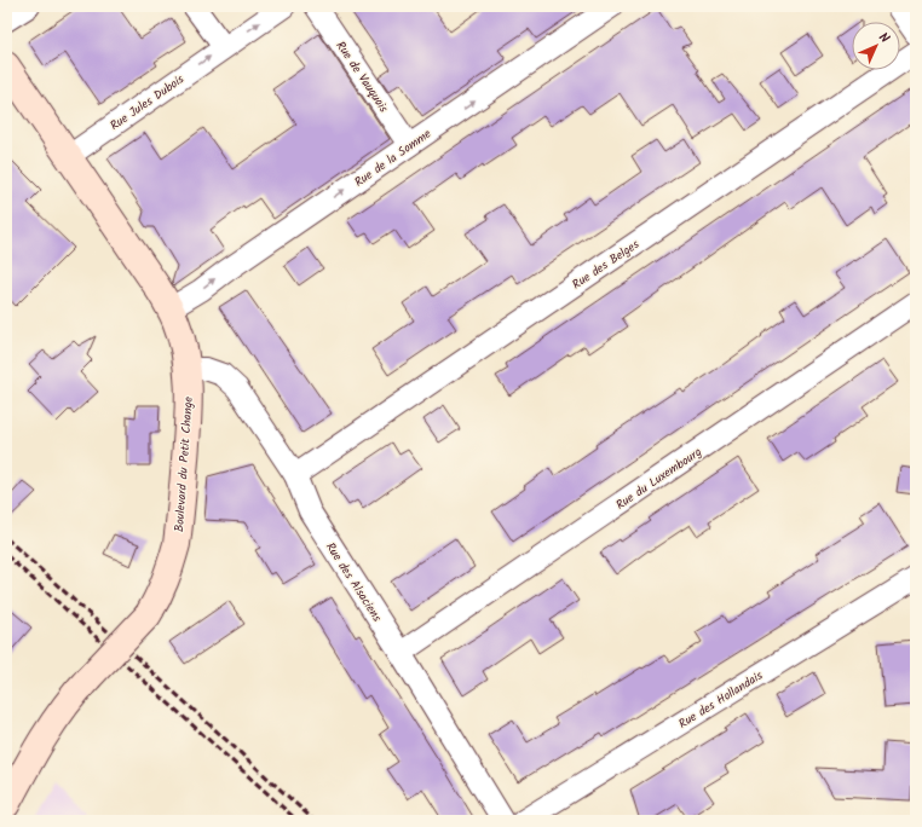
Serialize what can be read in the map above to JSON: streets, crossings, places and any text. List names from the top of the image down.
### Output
{
  "streets": {
    "main road": ["Boulevard du Petit Change"],
    "street": [
      "Rue de Vauquois",
      "Rue Jules Dubois",
      "Rue de la Somme",
      "Rue des Belges",
      "Rue du Luxembourg",
      "Rue des Alsaciens",
      "Rue des Hollandais"
    ]
  },
  "crossings": [
    ["Rue de Vauquois", "Rue de la Somme"],
    ["Rue Jules Dubois", "Boulevard du Petit Change"],
    ["Rue de la Somme", "Boulevard du Petit Change"],
    ["Rue des Belges", "Rue des Alsaciens"],
    ["Boulevard du Petit Change", "Rue des Alsaciens"],
    ["Rue du Luxembourg", "Rue des Alsaciens"]
  ],
  "one_way": ["Rue Jules Dubois", "Rue de la Somme"],
  "north": "top right"
}
